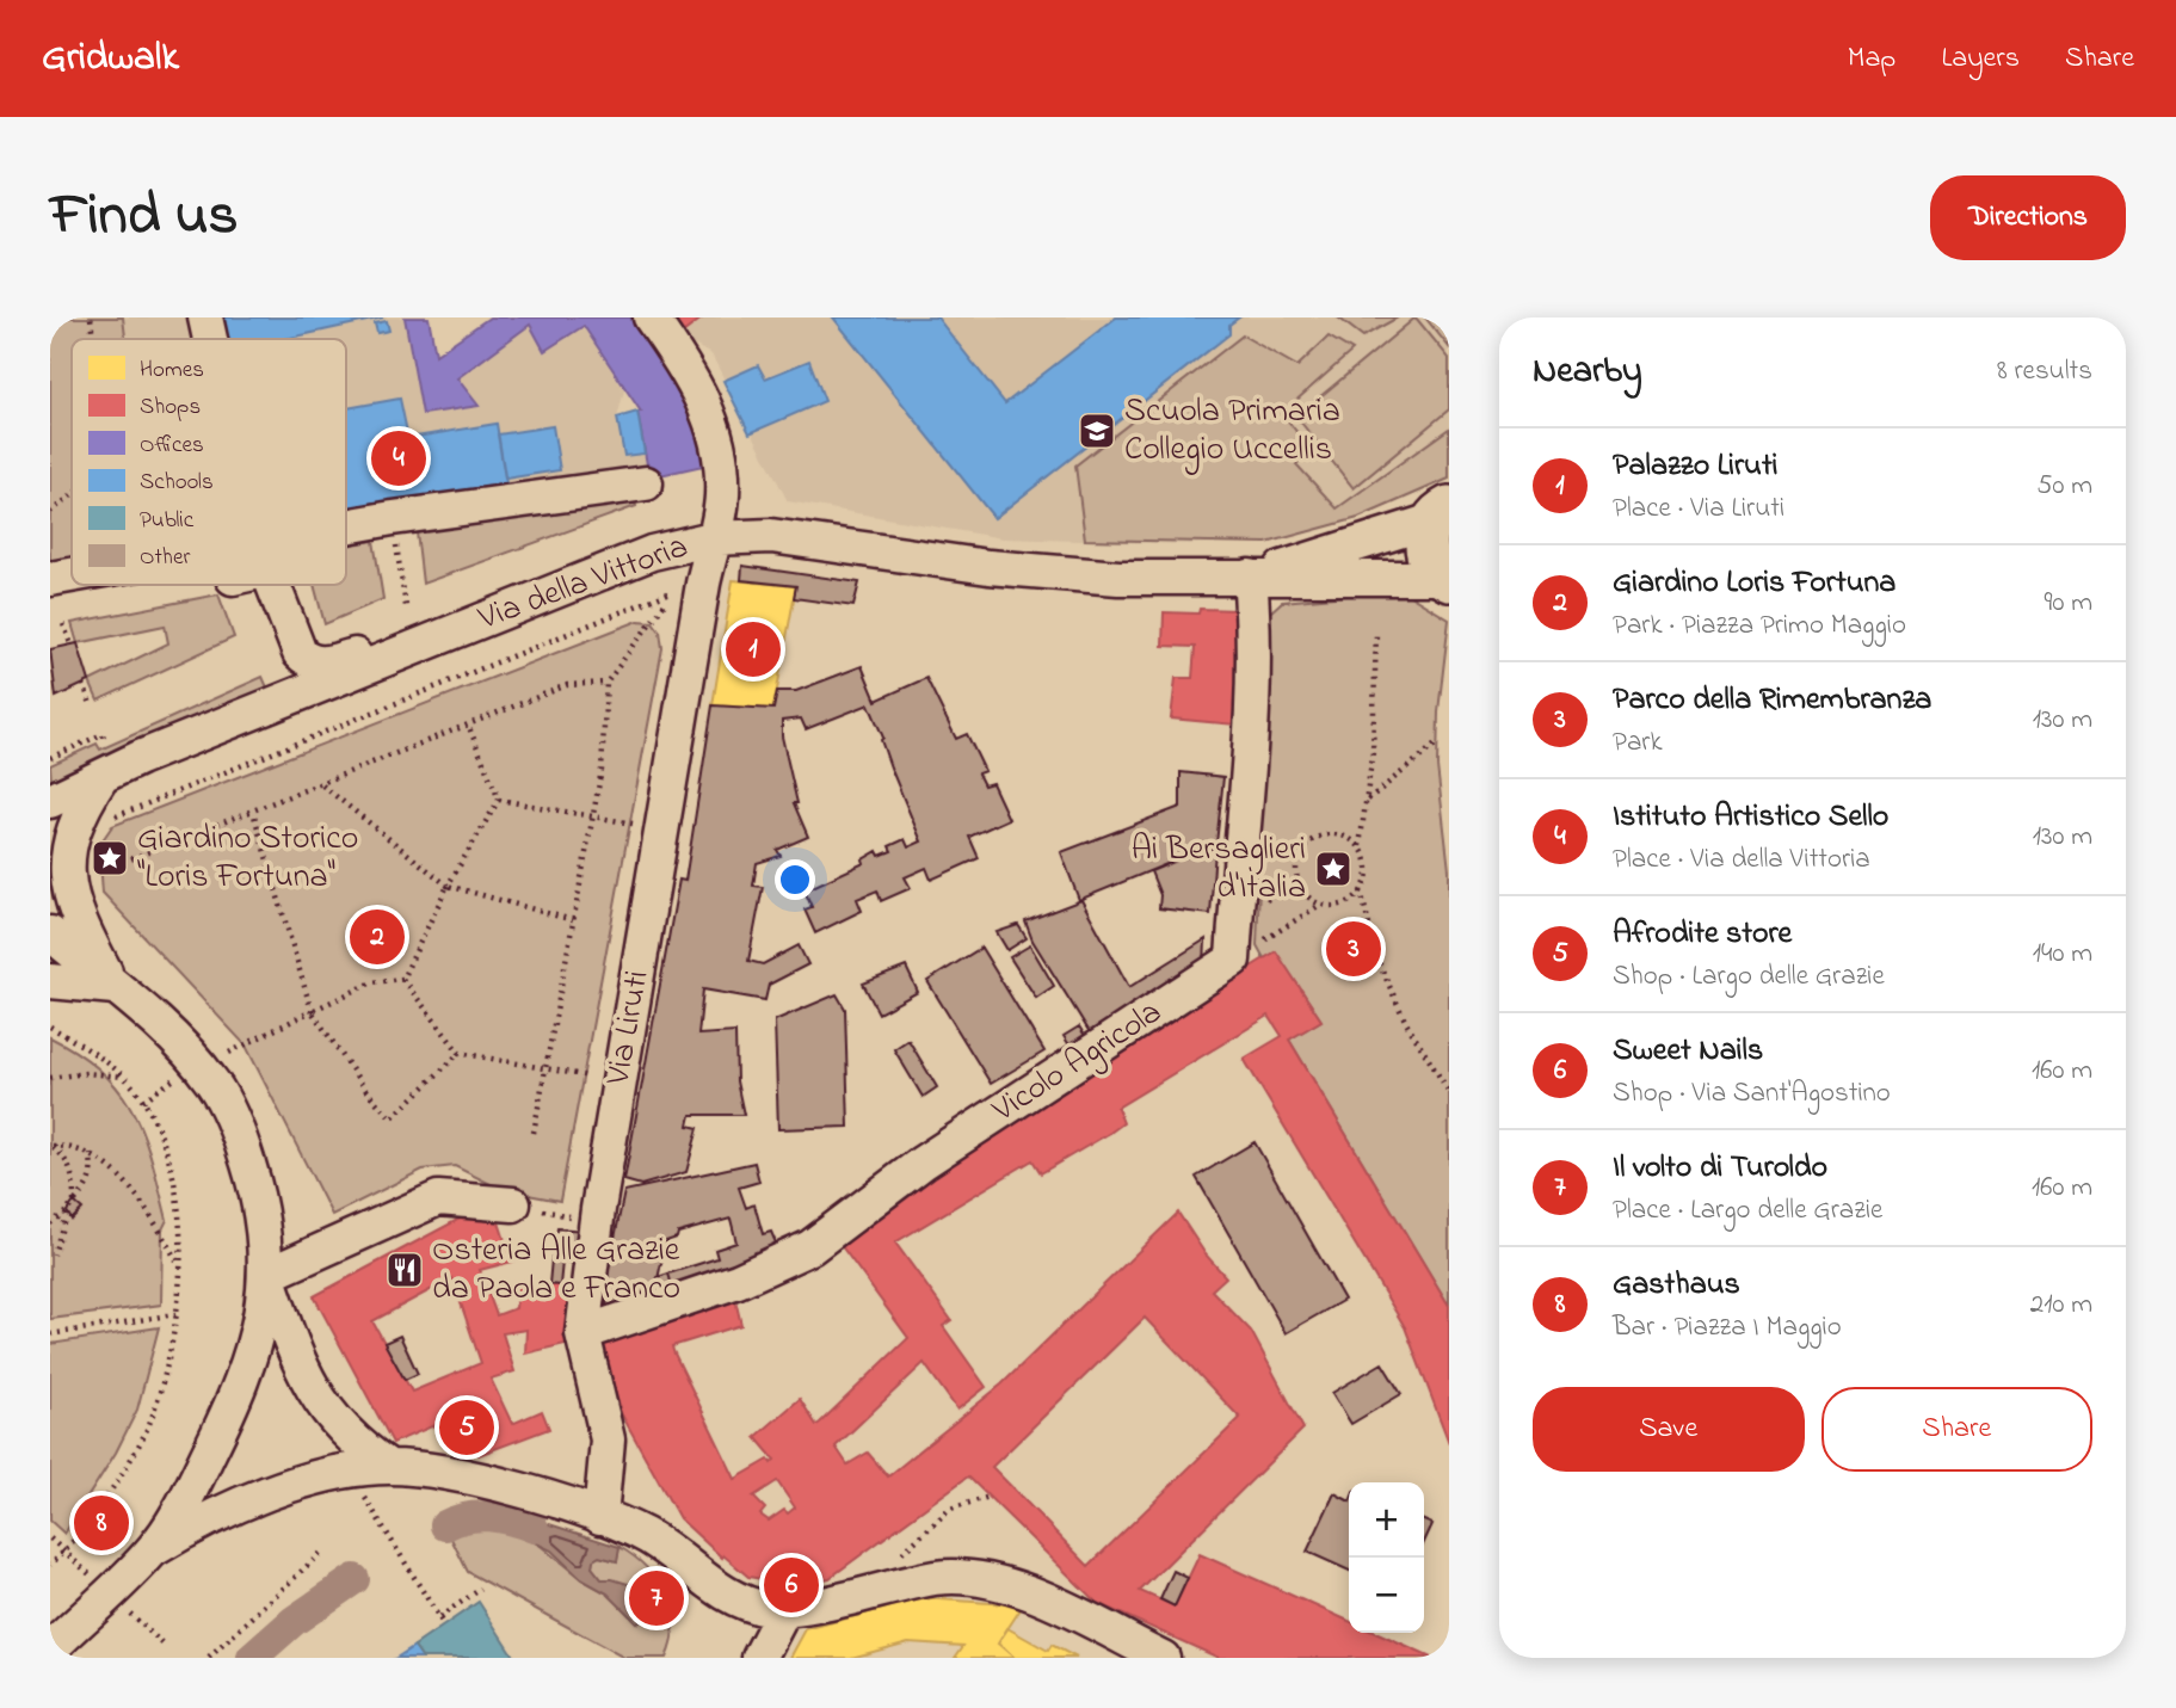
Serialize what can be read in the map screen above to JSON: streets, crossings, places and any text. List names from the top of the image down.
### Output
{
  "streets": {
    "street": ["Via della Vittoria", "Via Liruti", "Vicolo Agricola"]
  },
  "crossings": [
    ["Via della Vittoria", "Via Liruti"],
    ["Via Liruti", "Vicolo Agricola"]
  ],
  "places": {
    "school or university": ["Scuola Primaria Collegio Uccellis"],
    "place": ["Giardino Storico \"Loris Fortuna\"", "Ai Bersaglieri d'Italia"],
    "restaurant": ["Osteria Alle Grazie da Paola e Franco"]
  },
  "legend": [
    "Homes",
    "Shops",
    "Offices",
    "Schools",
    "Public",
    "Other"
  ],
  "page": {
    "header": "Gridwalk",
    "nav": ["Map", "Layers", "Share"],
    "title": "Find us",
    "buttons": [
      "Directions",
      ["Save", "Share"]
    ],
    "heading": ["Nearby", "8 results"],
    "pins": [
      "4",
      "1",
      "2",
      "3",
      "5",
      "8",
      "6",
      "7"
    ],
    "list": [
      {
        "mark": "1",
        "name": "Palazzo Liruti",
        "note": "Place · Via Liruti",
        "value": "50 m"
      },
      {
        "mark": "2",
        "name": "Giardino Loris Fortuna",
        "note": "Park · Piazza Primo Maggio",
        "value": "90 m"
      },
      {
        "mark": "3",
        "name": "Parco della Rimembranza",
        "note": "Park",
        "value": "130 m"
      },
      {
        "mark": "4",
        "name": "Istituto Artistico Sello",
        "note": "Place · Via della Vittoria",
        "value": "130 m"
      },
      {
        "mark": "5",
        "name": "Afrodite store",
        "note": "Shop · Largo delle Grazie",
        "value": "140 m"
      },
      {
        "mark": "6",
        "name": "Sweet Nails",
        "note": "Shop · Via Sant'Agostino",
        "value": "160 m"
      },
      {
        "mark": "7",
        "name": "Il volto di Turoldo",
        "note": "Place · Largo delle Grazie",
        "value": "160 m"
      },
      {
        "mark": "8",
        "name": "Gasthaus",
        "note": "Bar · Piazza I Maggio",
        "value": "210 m"
      }
    ],
    "map_buttons": ["+", "−"]
  }
}
